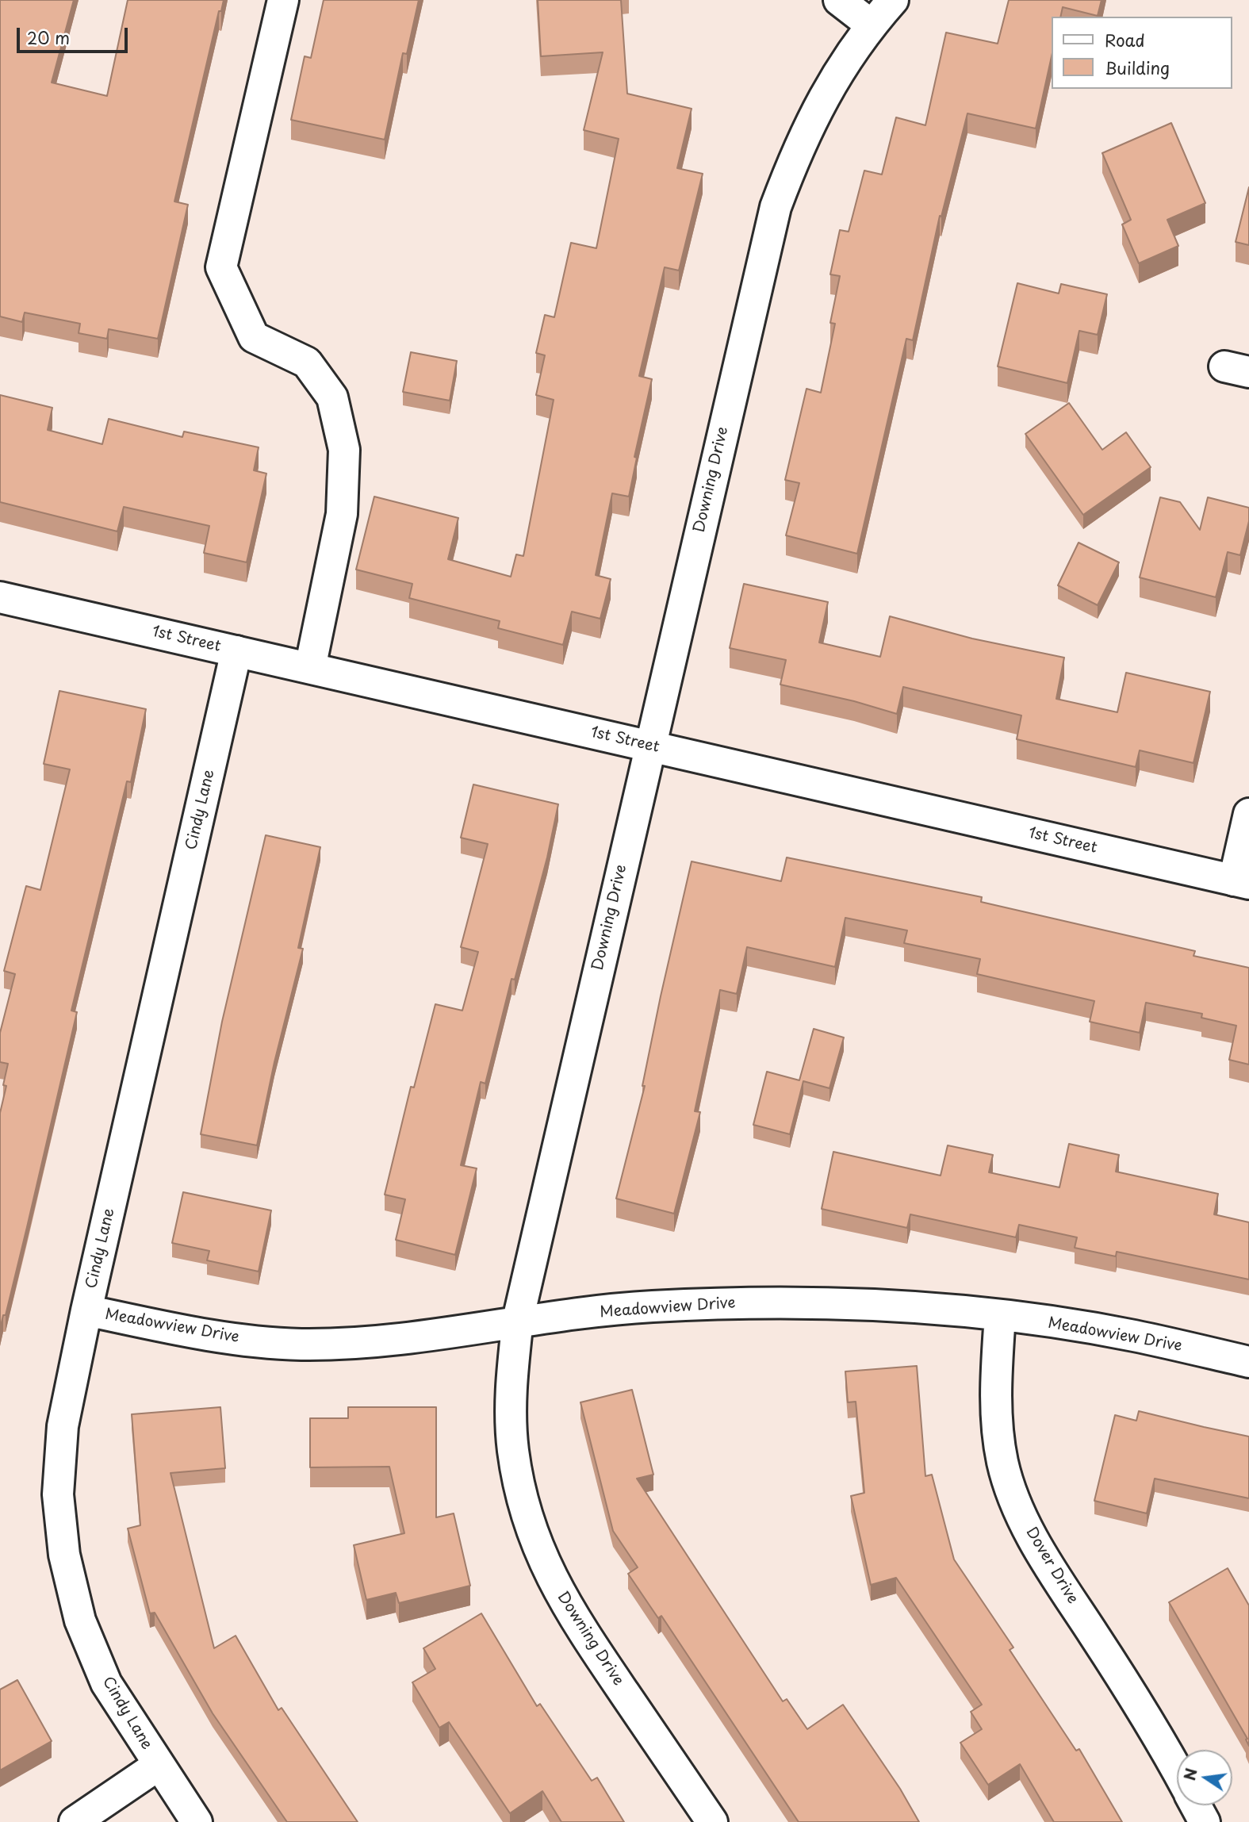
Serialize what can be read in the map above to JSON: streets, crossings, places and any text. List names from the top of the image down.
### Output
{
  "streets": {
    "street": [
      "Downing Drive",
      "1st Street",
      "Cindy Lane",
      "Meadowview Drive",
      "Dover Drive"
    ]
  },
  "crossings": [
    ["Downing Drive", "1st Street"],
    ["Downing Drive", "Meadowview Drive"],
    ["1st Street", "Cindy Lane"],
    ["Cindy Lane", "Meadowview Drive"],
    ["Meadowview Drive", "Dover Drive"]
  ],
  "legend": ["Road", "Building"],
  "scale_bar": "20 m",
  "north": "left"
}
